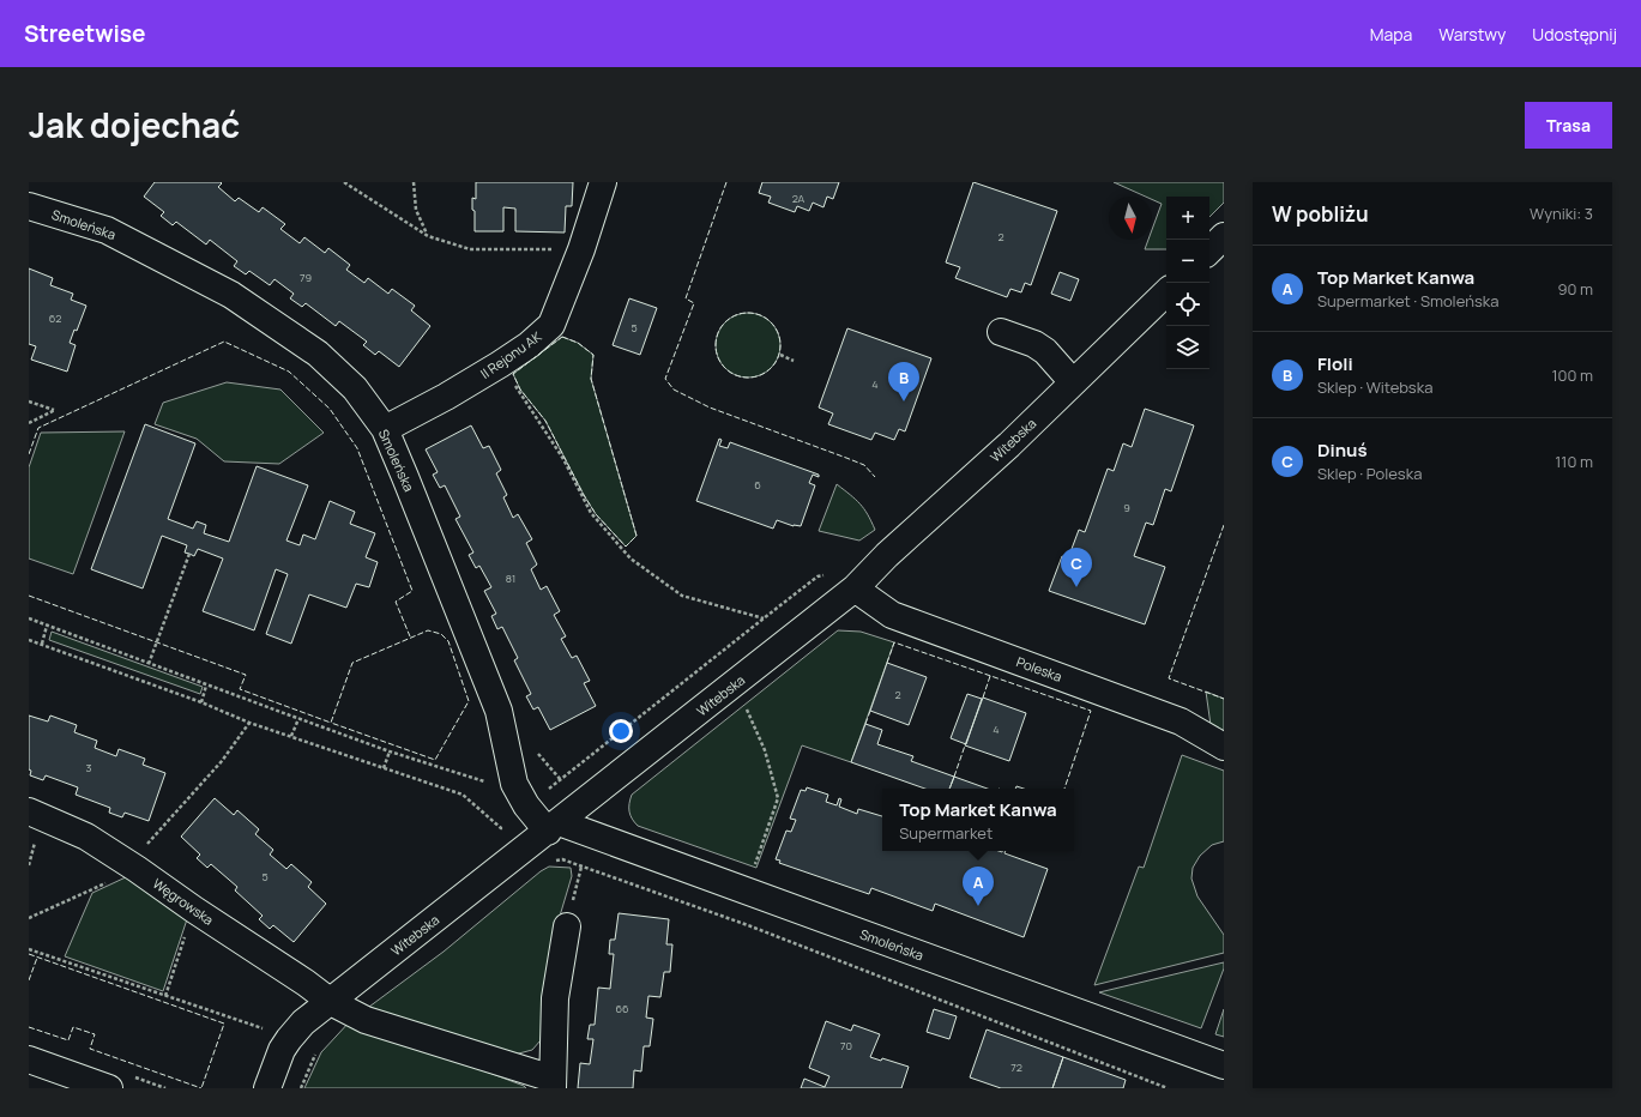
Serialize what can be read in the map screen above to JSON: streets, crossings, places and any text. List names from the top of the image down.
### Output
{
  "streets": {
    "street": [
      "Smoleńska",
      "II Rejonu AK",
      "Witebska",
      "Poleska",
      "Węgrowska"
    ]
  },
  "crossings": [
    ["Smoleńska", "II Rejonu AK"],
    ["Smoleńska", "Witebska"],
    ["Witebska", "Poleska"],
    ["Witebska", "Węgrowska"]
  ],
  "house_numbers": [
    "2A",
    "2",
    "79",
    "62",
    "5",
    "4",
    "6",
    "9",
    "81",
    "2",
    "4",
    "3",
    "5",
    "66",
    "70",
    "72"
  ],
  "north": "bottom",
  "page": {
    "header": "Streetwise",
    "nav": ["Mapa", "Warstwy", "Udostępnij"],
    "title": "Jak dojechać",
    "buttons": "Trasa",
    "heading": ["W pobliżu", "Wyniki: 3"],
    "map_buttons": ["+", "−"],
    "list": [
      {
        "mark": "A",
        "name": "Top Market Kanwa",
        "note": "Supermarket · Smoleńska",
        "value": "90 m"
      },
      {
        "mark": "B",
        "name": "Floli",
        "note": "Sklep · Witebska",
        "value": "100 m"
      },
      {
        "mark": "C",
        "name": "Dinuś",
        "note": "Sklep · Poleska",
        "value": "110 m"
      }
    ],
    "pins": ["B", "C", "A"],
    "popup": ["Top Market Kanwa", "Supermarket"]
  }
}
